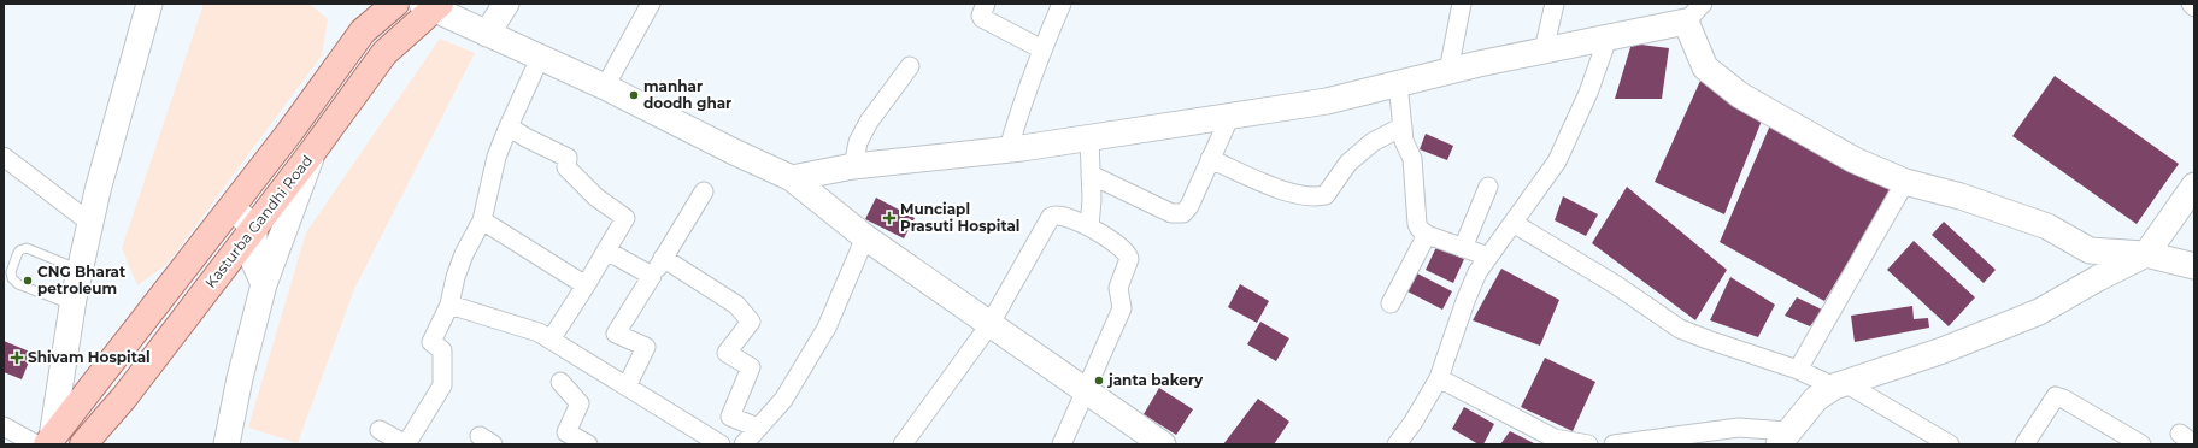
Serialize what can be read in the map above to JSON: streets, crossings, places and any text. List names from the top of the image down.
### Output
{
  "streets": {
    "main road": ["Kasturba Gandhi Road"]
  },
  "places": {
    "other": ["manhar doodh ghar", "CNG Bharat petroleum", "janta bakery"],
    "health": ["Munciapl Prasuti Hospital", "Shivam Hospital"]
  }
}
